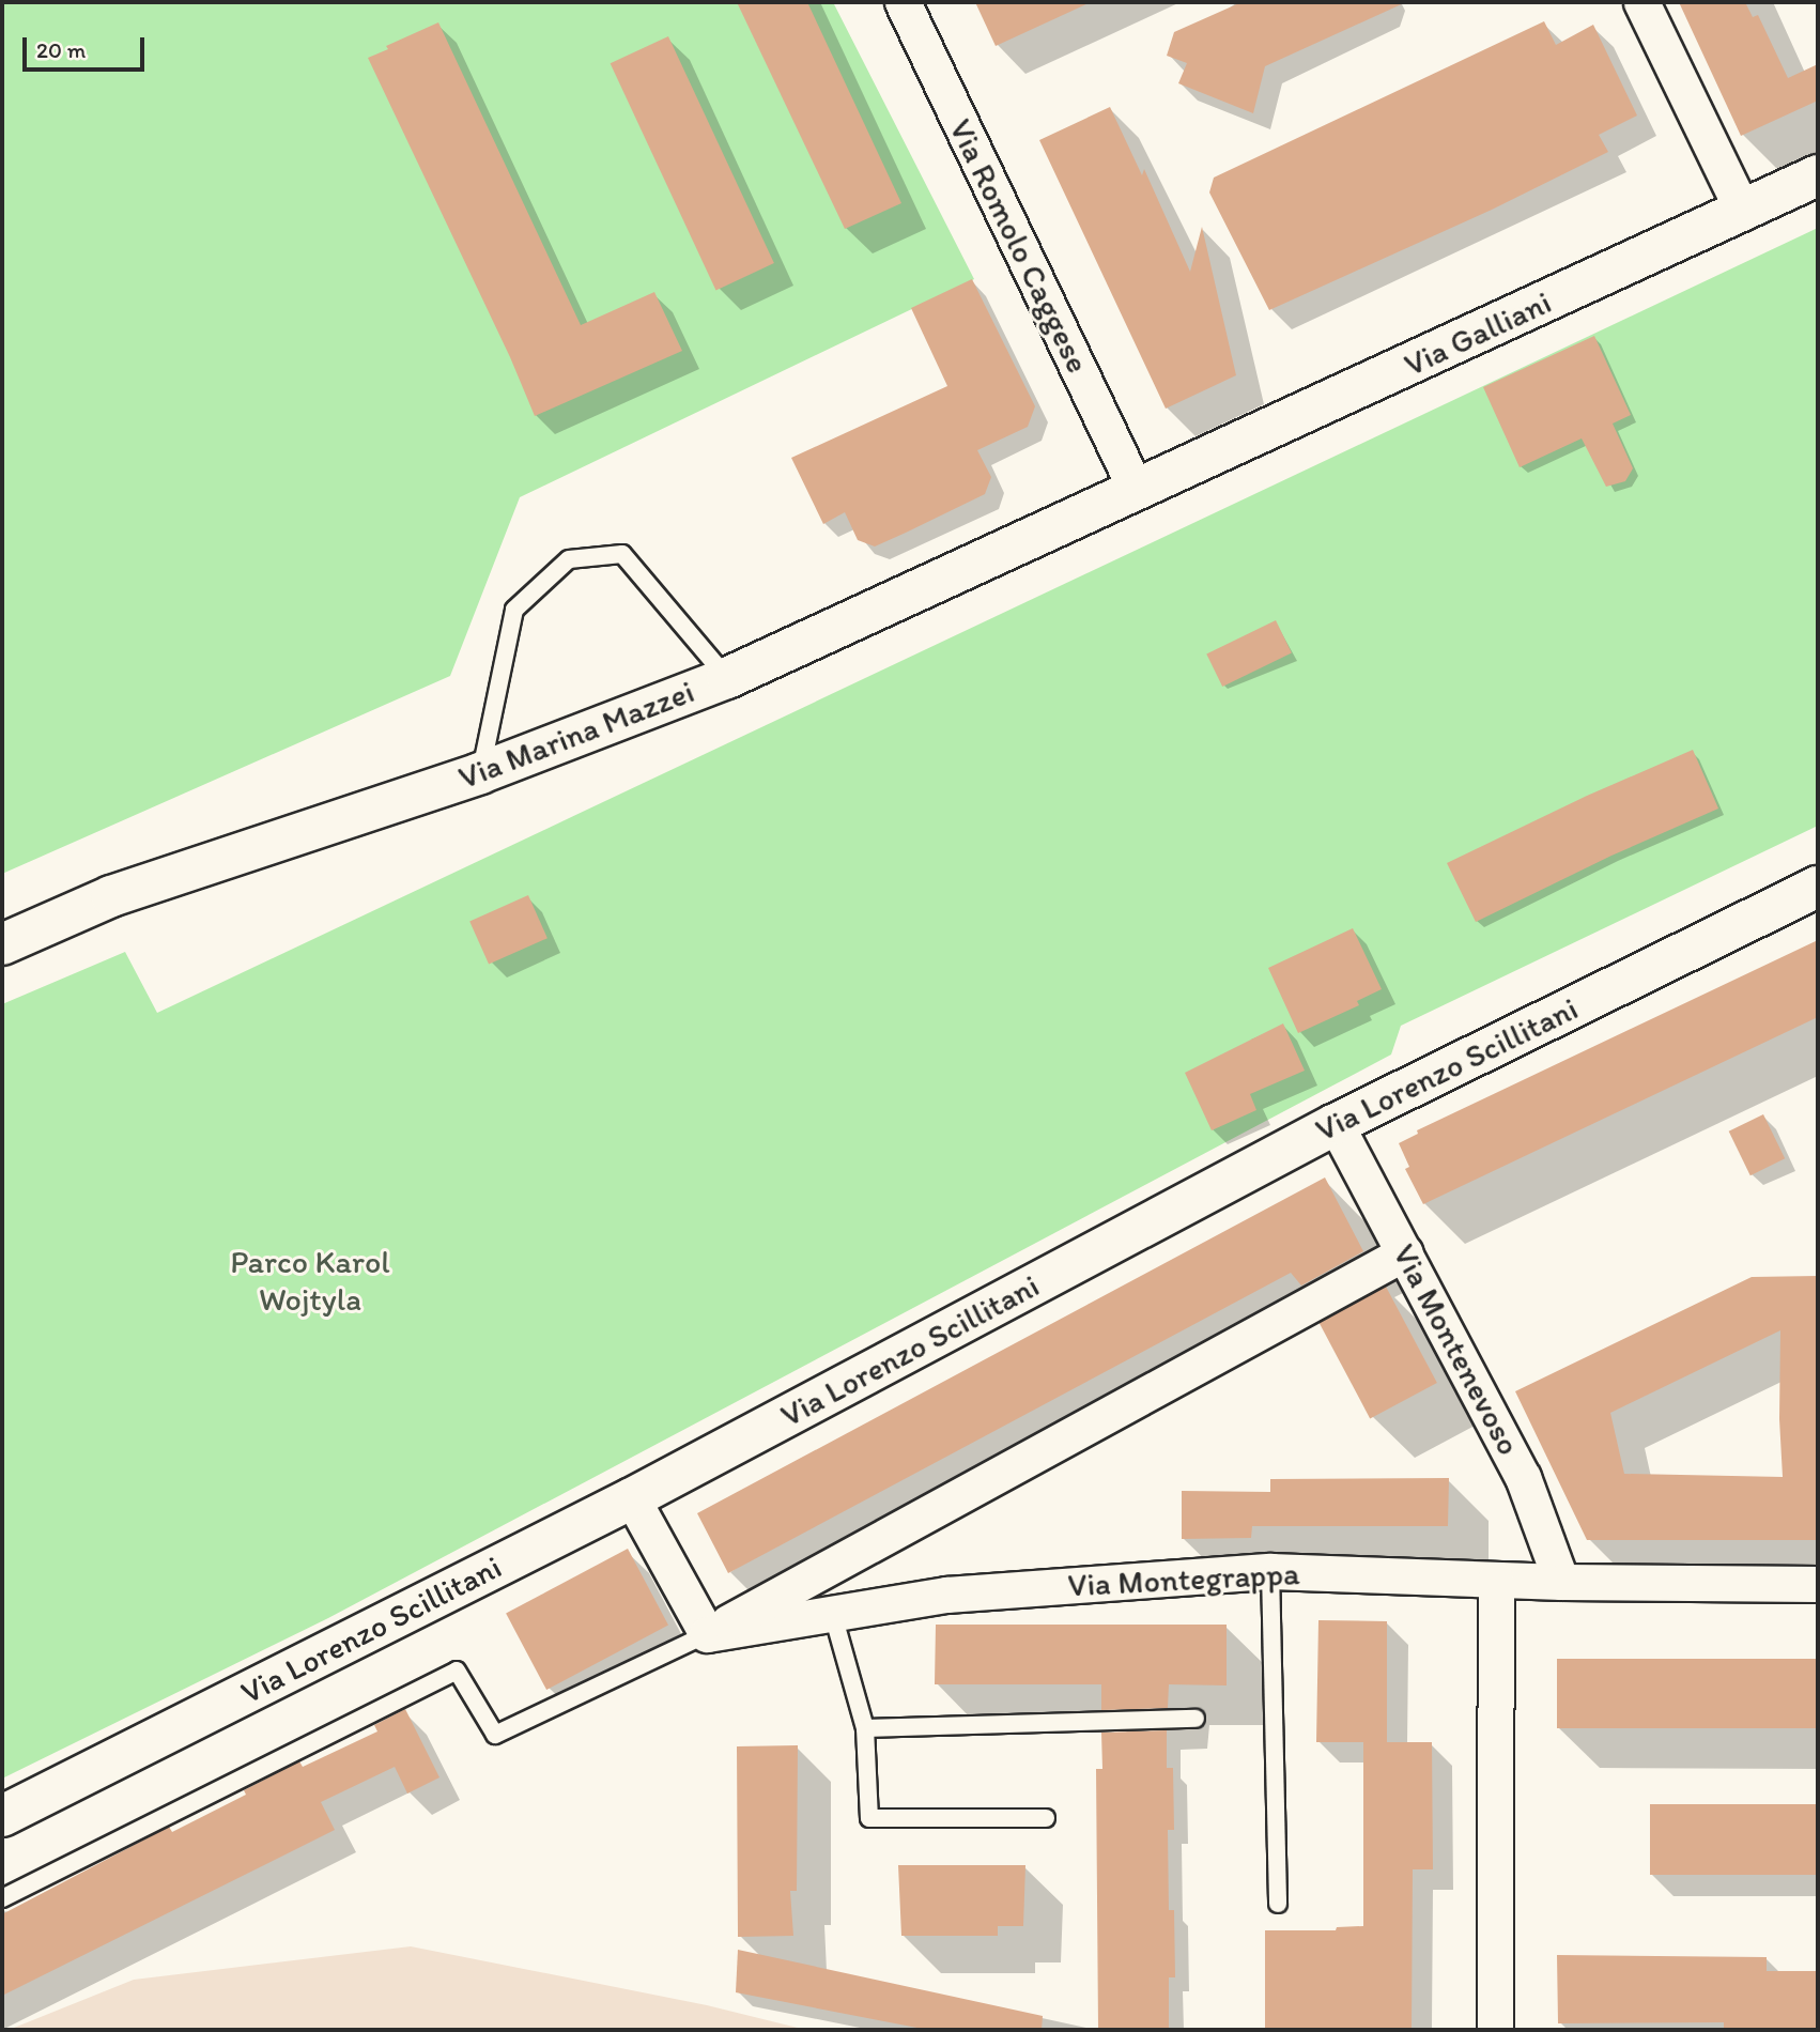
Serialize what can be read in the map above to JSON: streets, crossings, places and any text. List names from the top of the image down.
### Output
{
  "streets": {
    "street": [
      "Via Romolo Caggese",
      "Via Galliani",
      "Via Marina Mazzei",
      "Via Lorenzo Scillitani",
      "Via Montenevoso",
      "Via Montegrappa"
    ]
  },
  "crossings": [
    ["Via Romolo Caggese", "Via Galliani"],
    ["Via Romolo Caggese", "Via Marina Mazzei"],
    ["Via Galliani", "Via Marina Mazzei"],
    ["Via Lorenzo Scillitani", "Via Montenevoso"],
    ["Via Montenevoso", "Via Montegrappa"]
  ],
  "parks": ["Parco Karol Wojtyla"],
  "scale_bar": "20 m"
}
